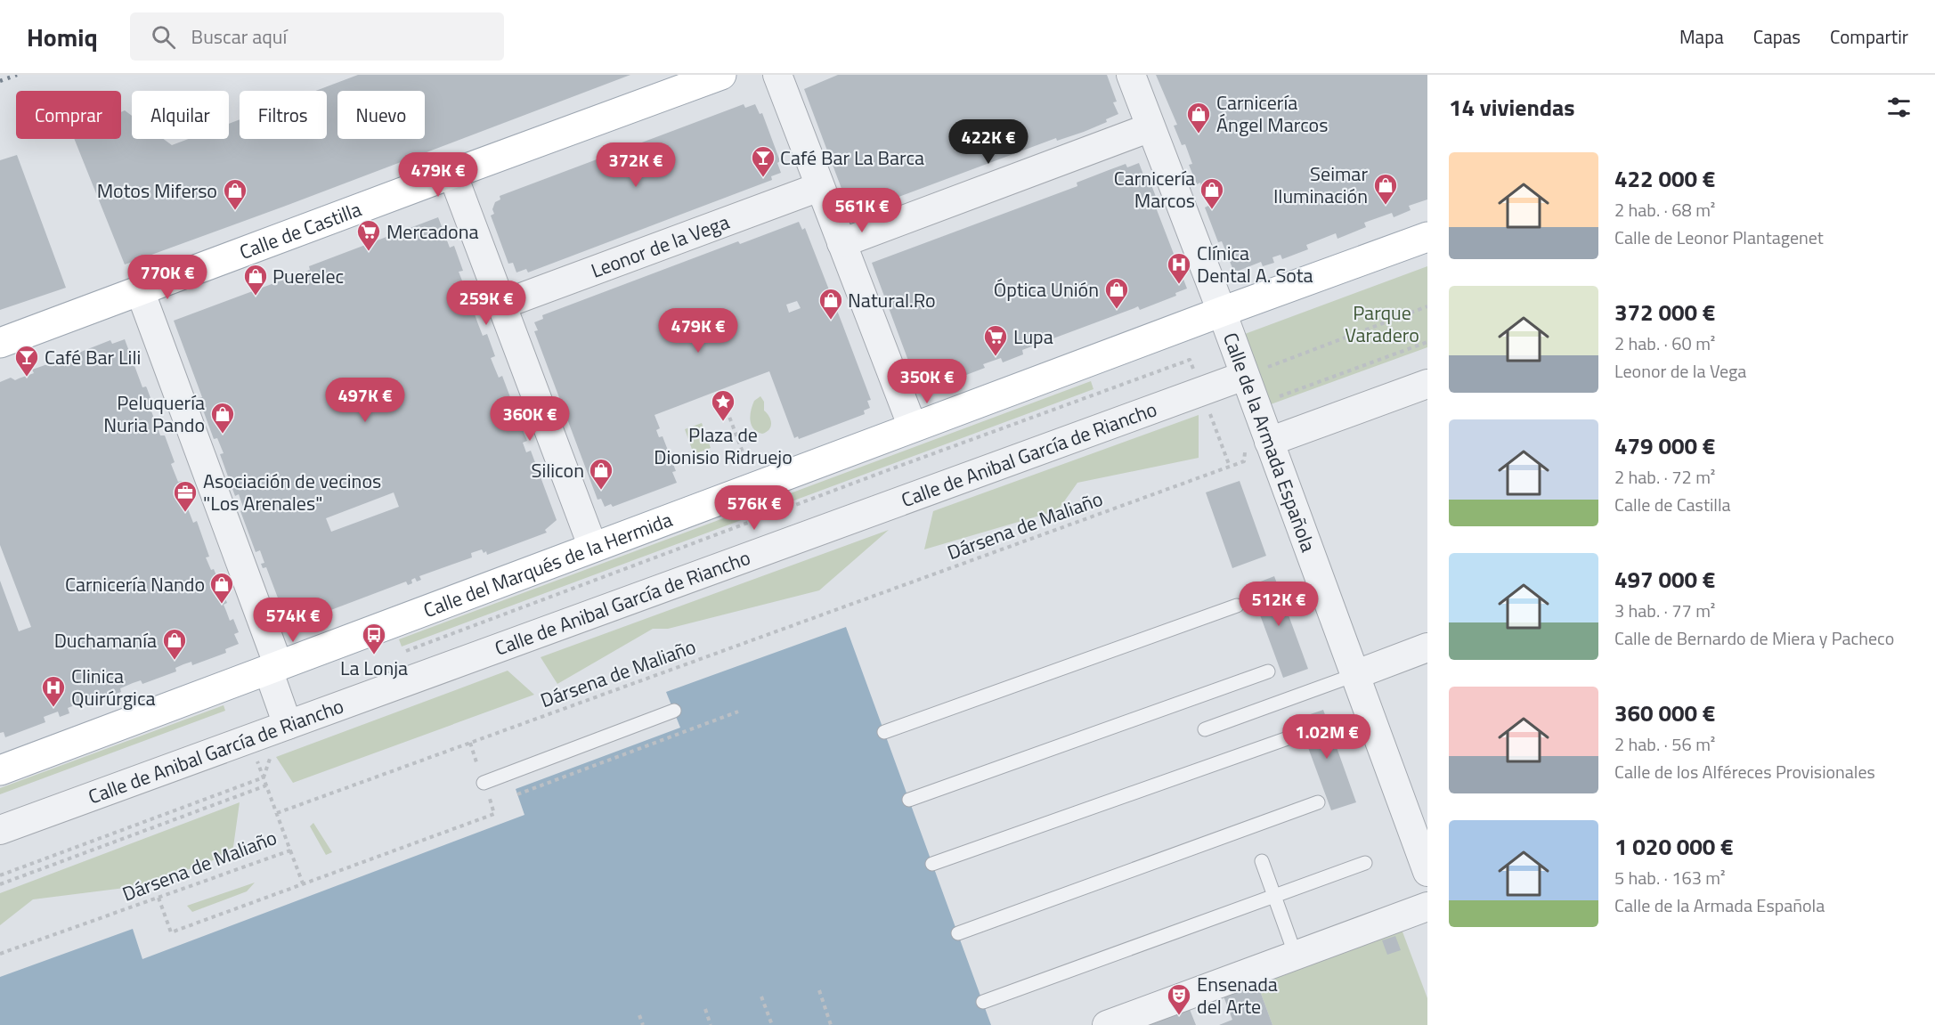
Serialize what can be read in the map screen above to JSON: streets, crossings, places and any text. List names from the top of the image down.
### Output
{
  "streets": {
    "main road": ["Calle de Castilla", "Calle del Marqués de la Hermida"],
    "street": ["Leonor de la Vega", "Calle de la Armada Española", "Calle de Anibal García de Riancho"],
    "path": ["Dársena de Maliaño"]
  },
  "crossings": [
    ["Calle de la Armada Española", "Calle de Anibal García de Riancho"],
    ["Calle de la Armada Española", "Dársena de Maliaño"],
    ["Calle de la Armada Española", "Calle del Marqués de la Hermida"]
  ],
  "parks": ["Parque Varadero"],
  "places": {
    "shop": [
      "Carnicería Ángel Marcos",
      "Seimar Iluminación",
      "Carnicería Marcos",
      "Motos Miferso",
      "Puerelec",
      "Óptica Unión",
      "Natural.Ro",
      "Peluquería Nuria Pando",
      "Silicon",
      "Carnicería Nando",
      "Duchamanía"
    ],
    "bar": ["Café Bar La Barca", "Café Bar Lili"],
    "supermarket": ["Mercadona", "Lupa"],
    "hospital": ["Clínica Dental A. Sota", "Clinica Quirúrgica"],
    "place": ["Plaza de Dionisio Ridruejo"],
    "office": ["Asociación de vecinos \"Los Arenales\""],
    "bus stop": ["La Lonja"],
    "theatre": ["Ensenada del Arte"]
  },
  "page": {
    "header": "Homiq",
    "search": "Buscar aquí",
    "nav": ["Mapa", "Capas", "Compartir"],
    "heading": "14 viviendas",
    "chip": [
      "Comprar",
      "Alquilar",
      "Filtros",
      "Nuevo"
    ],
    "price": [
      "422K €",
      "372K €",
      "479K €",
      "561K €",
      "770K €",
      "259K €",
      "479K €",
      "350K €",
      "497K €",
      "360K €",
      "576K €",
      "512K €",
      "574K €",
      "1.02M €"
    ],
    "list": [
      {
        "name": "422 000 €",
        "note": "2 hab. · 68 m² · Calle de Leonor Plantagenet"
      },
      {
        "name": "372 000 €",
        "note": "2 hab. · 60 m² · Leonor de la Vega"
      },
      {
        "name": "479 000 €",
        "note": "2 hab. · 72 m² · Calle de Castilla"
      },
      {
        "name": "497 000 €",
        "note": "3 hab. · 77 m² · Calle de Bernardo de Miera y Pacheco"
      },
      {
        "name": "360 000 €",
        "note": "2 hab. · 56 m² · Calle de los Alféreces Provisionales"
      },
      {
        "name": "1 020 000 €",
        "note": "5 hab. · 163 m² · Calle de la Armada Española"
      }
    ]
  }
}
